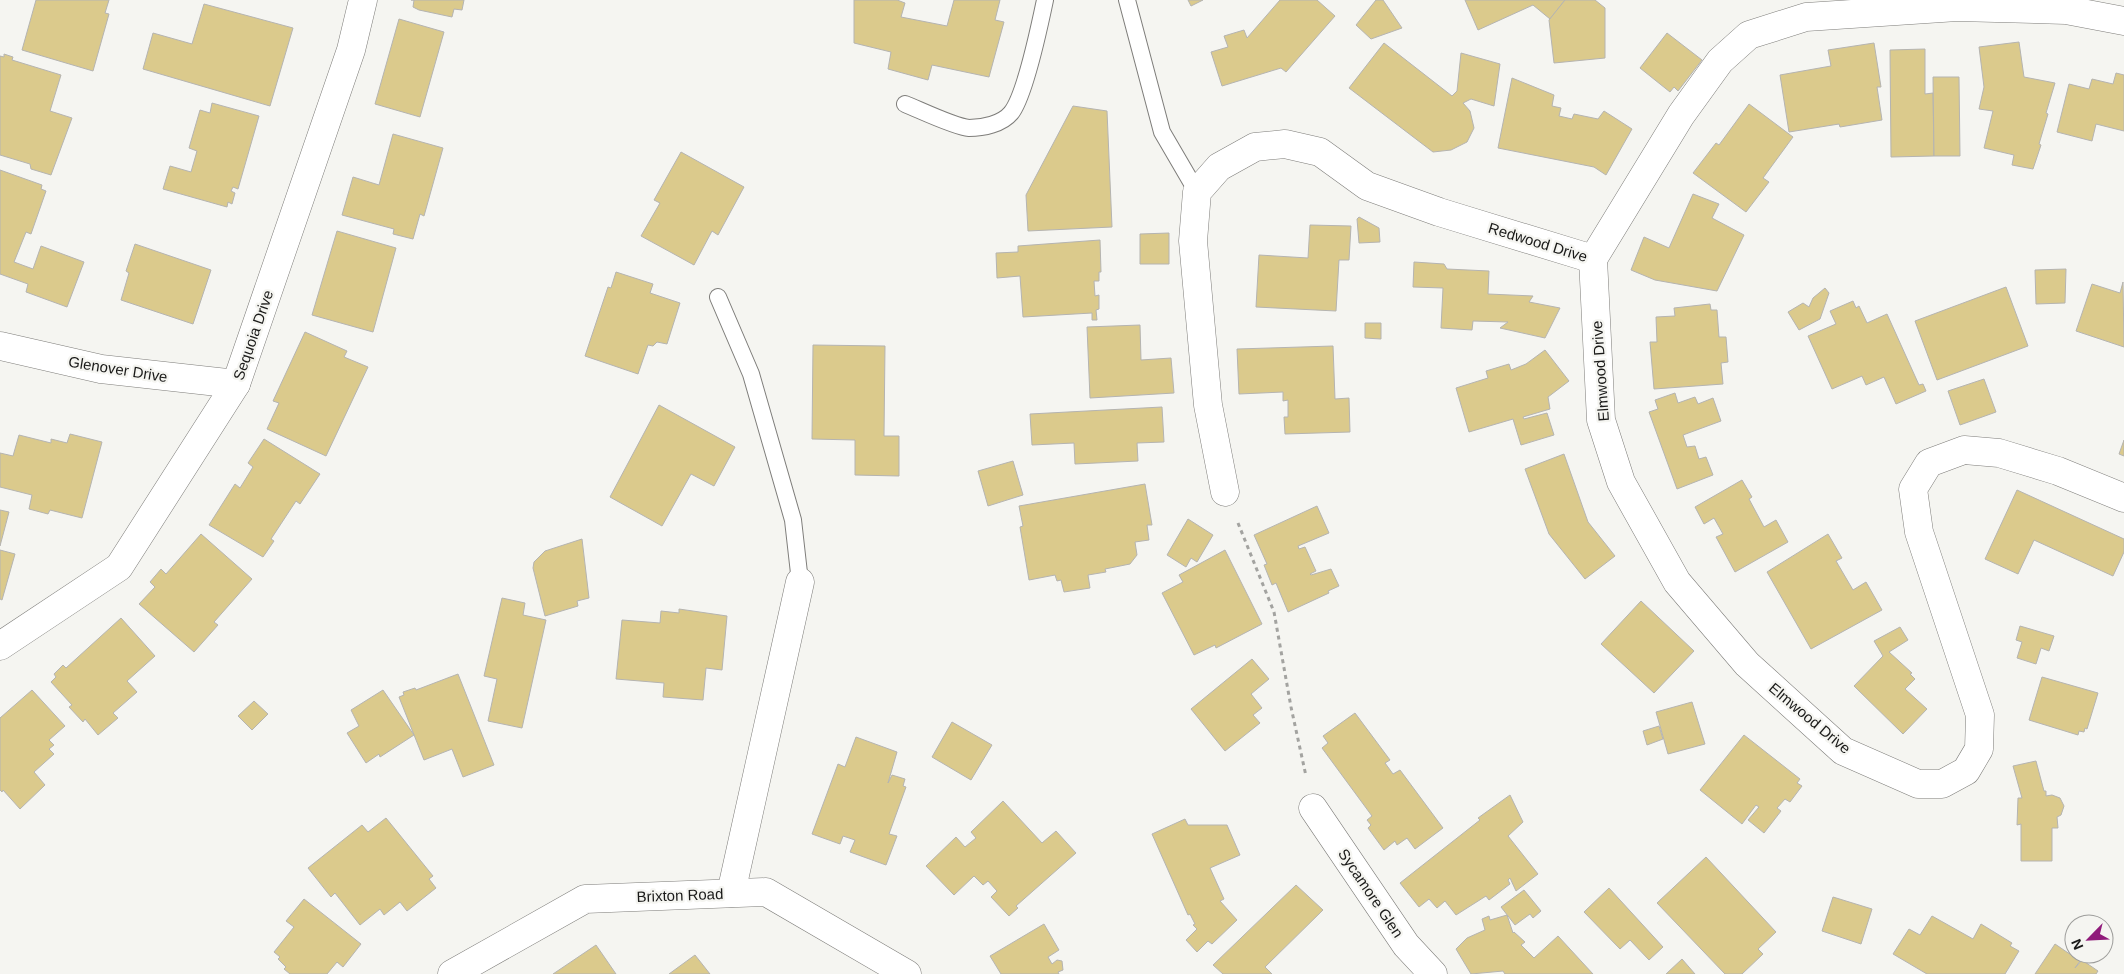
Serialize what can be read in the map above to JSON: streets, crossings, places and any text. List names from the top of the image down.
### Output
{
  "streets": {
    "street": [
      "Redwood Drive",
      "Sequoia Drive",
      "Glenover Drive",
      "Elmwood Drive",
      "Sycamore Glen",
      "Brixton Road"
    ]
  },
  "crossings": [
    ["Redwood Drive", "Elmwood Drive"],
    ["Sequoia Drive", "Glenover Drive"]
  ],
  "north": "bottom left"
}
